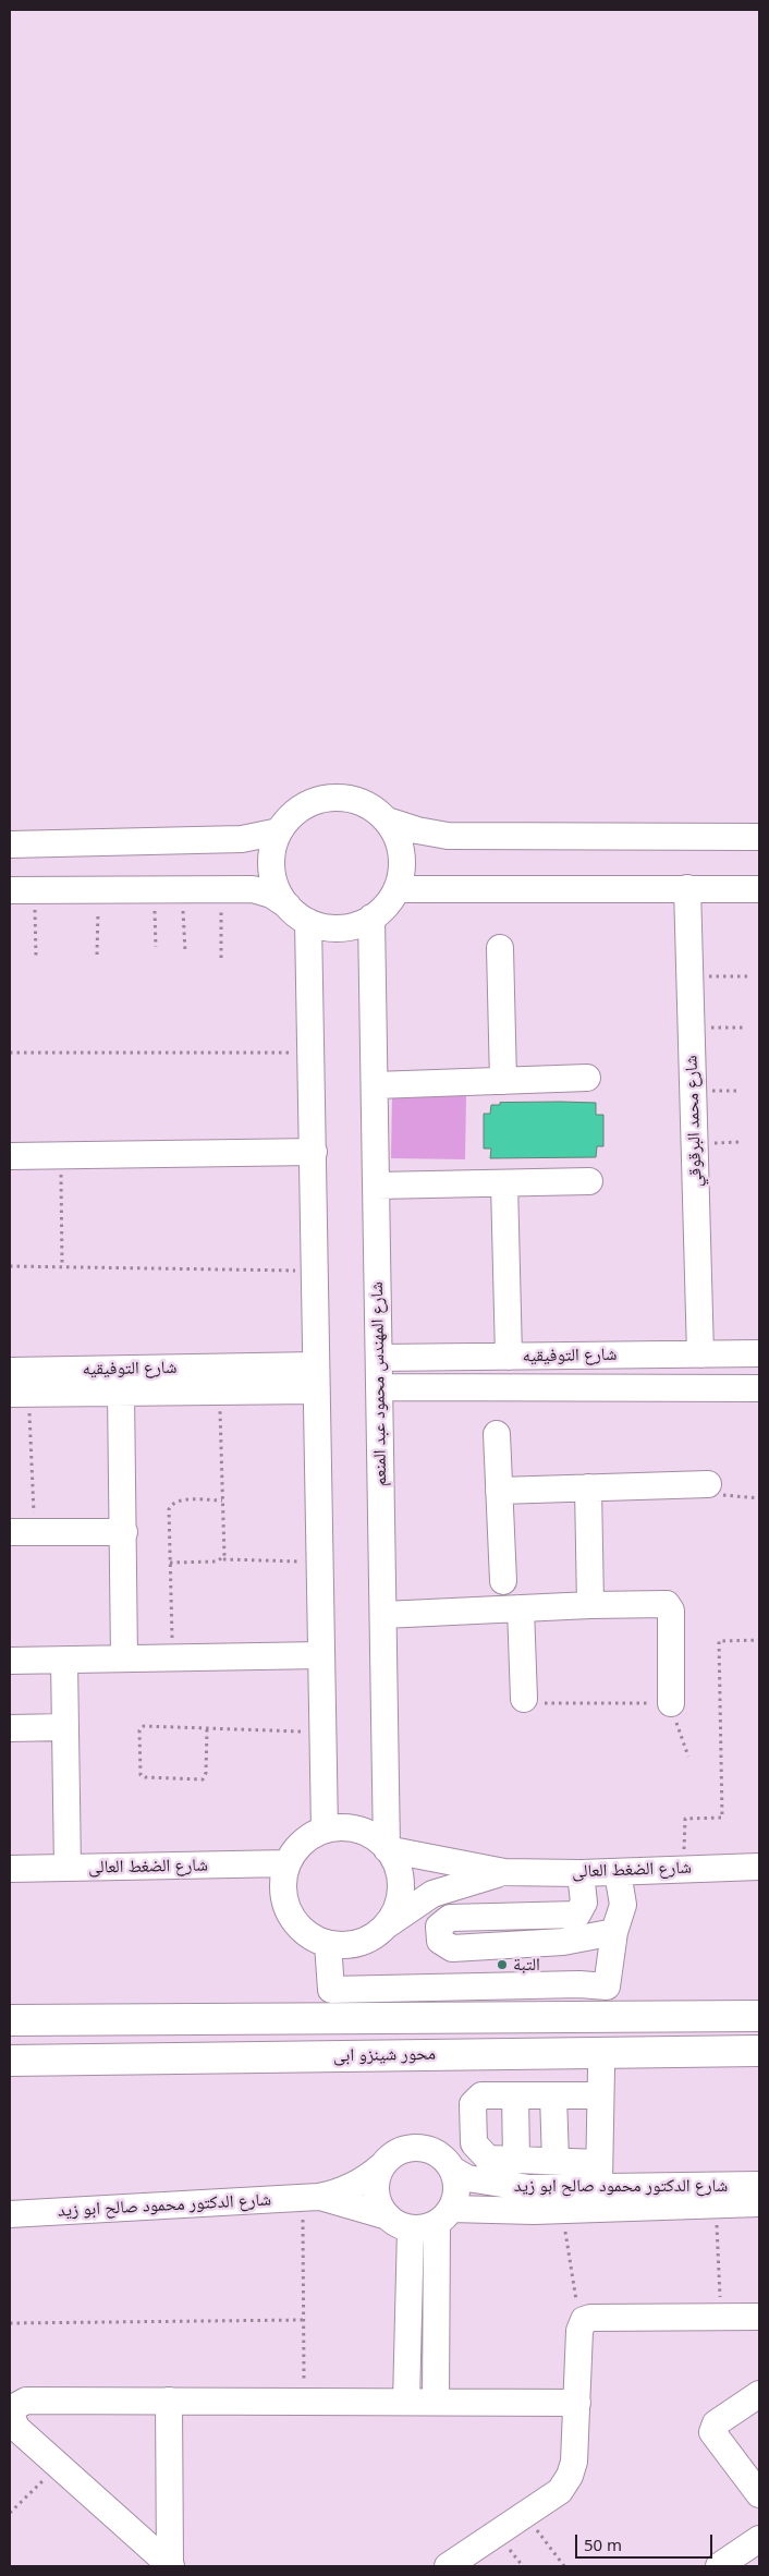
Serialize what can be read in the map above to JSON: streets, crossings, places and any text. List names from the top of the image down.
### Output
{
  "streets": {
    "main road": ["محور شينزو ابى"],
    "street": [
      "شارع محمد البرقوقي",
      "شارع التوفيقيه",
      "شارع المهندس محمود عبد المنعم",
      "شارع الضغط العالى",
      "شارع الدكتور محمود صالح ابو زيد"
    ]
  },
  "crossings": [
    ["شارع محمد البرقوقي", "شارع التوفيقيه"],
    ["شارع التوفيقيه", "شارع المهندس محمود عبد المنعم"],
    ["شارع المهندس محمود عبد المنعم", "شارع الضغط العالى"]
  ],
  "places": ["التبة"],
  "scale_bar": "50 m"
}
